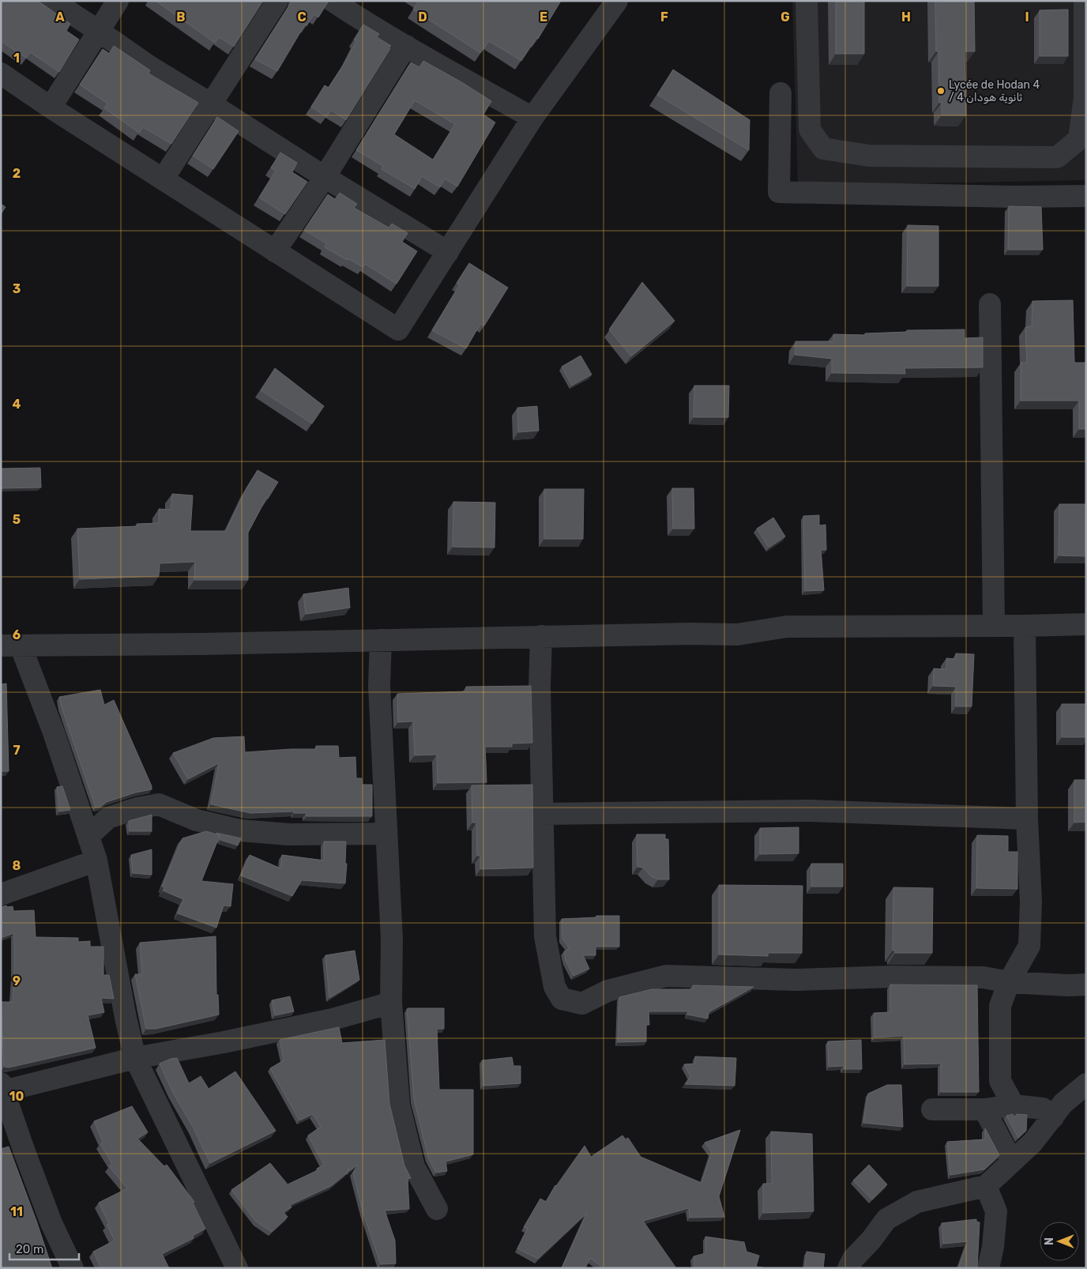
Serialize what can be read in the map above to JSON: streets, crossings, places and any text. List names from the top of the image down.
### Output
{
  "places": ["Lycée de Hodan 4 / ثانوية هودان 4"],
  "scale_bar": "20 m",
  "north": "left",
  "grid": {
    "columns": [
      "A",
      "B",
      "C",
      "D",
      "E",
      "F",
      "G",
      "H",
      "I"
    ],
    "rows": [
      "1",
      "2",
      "3",
      "4",
      "5",
      "6",
      "7",
      "8",
      "9",
      "10",
      "11"
    ]
  }
}
